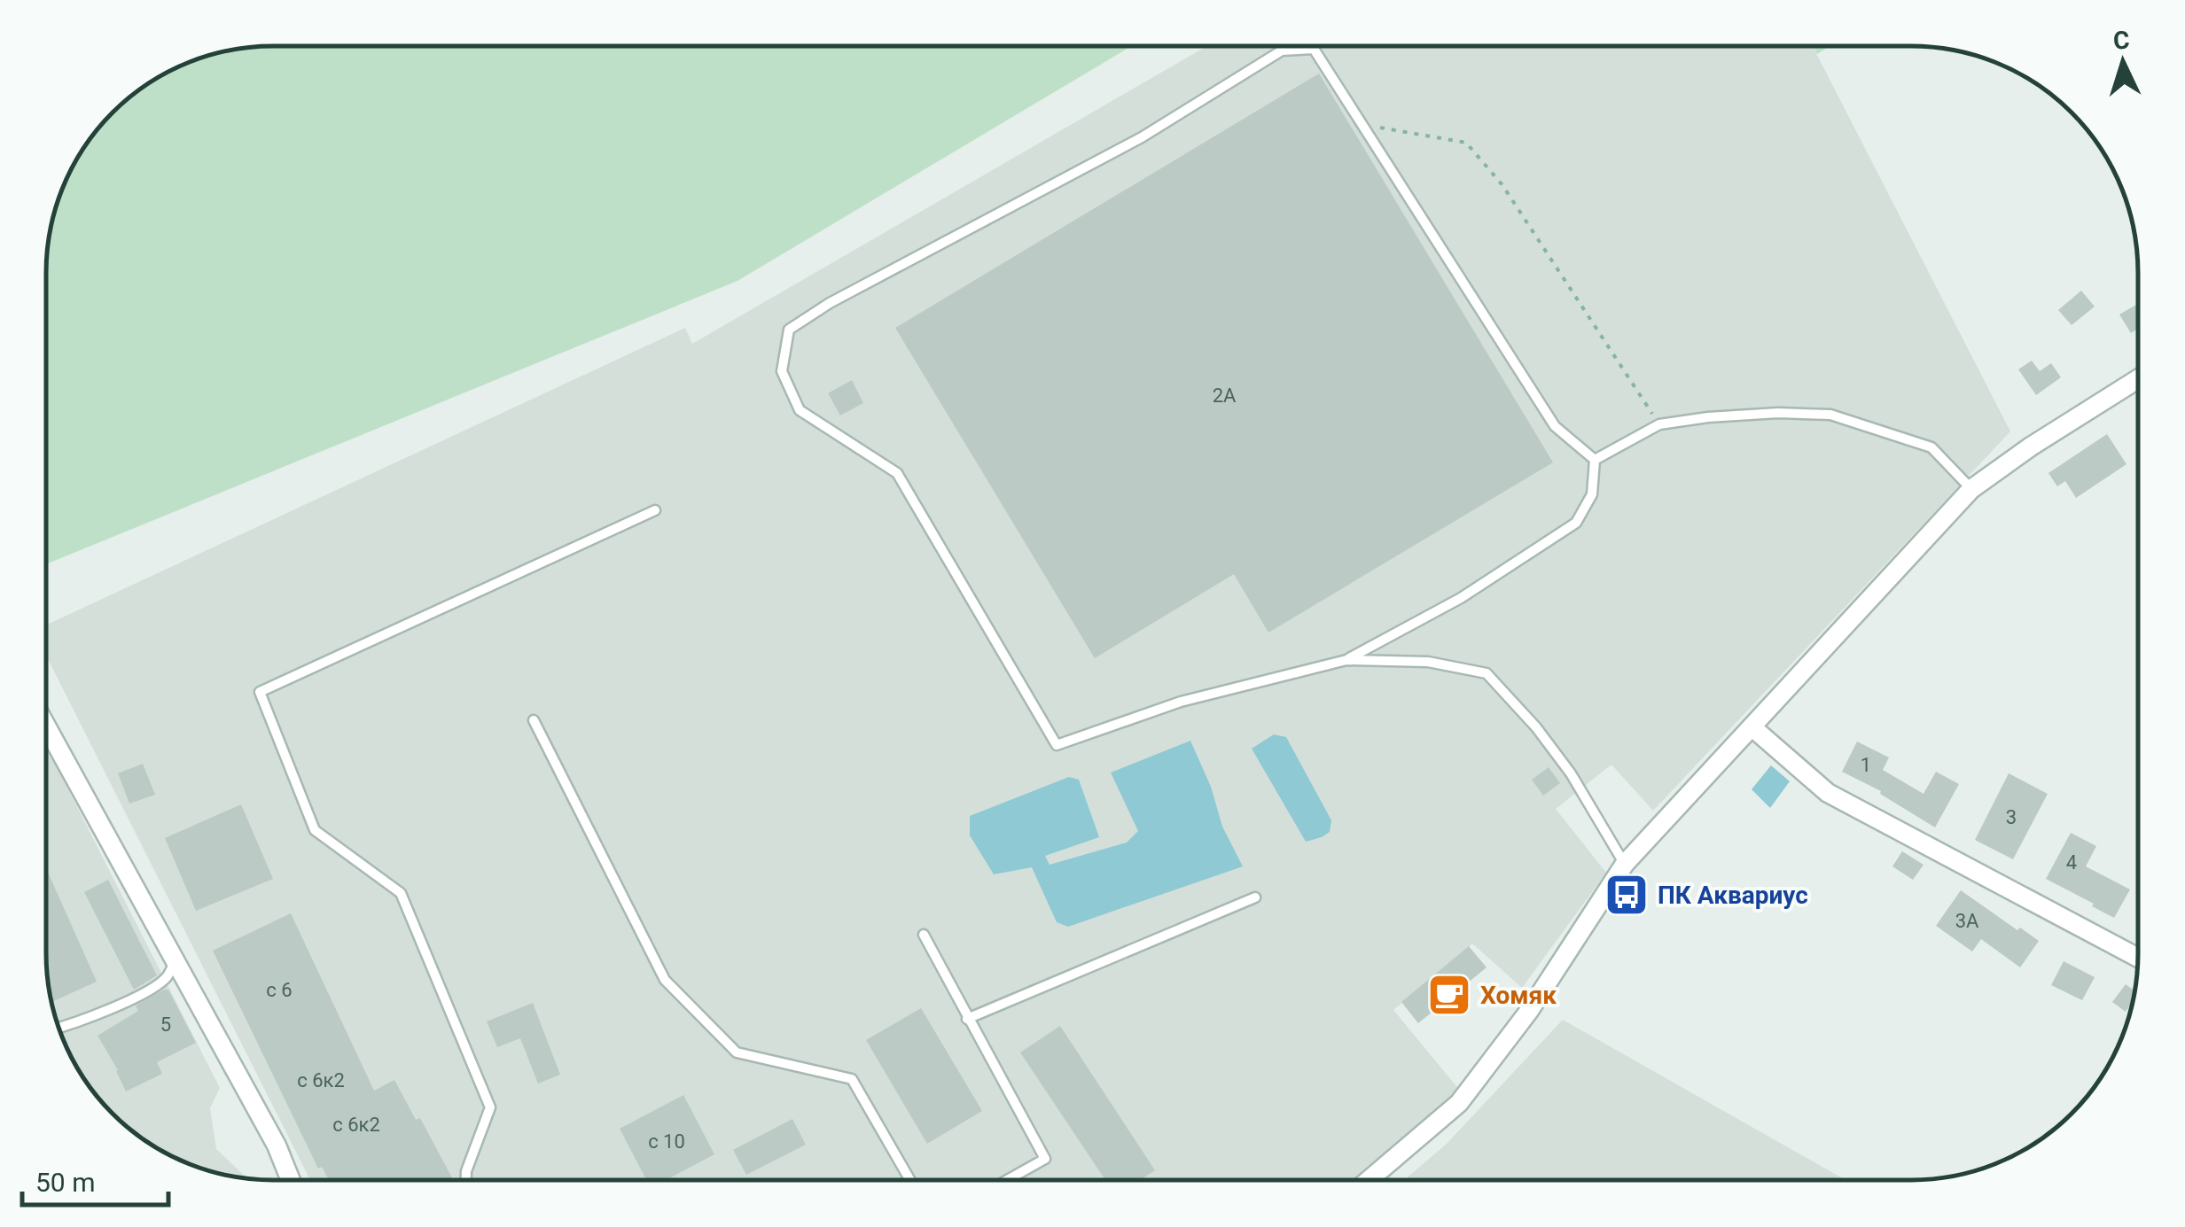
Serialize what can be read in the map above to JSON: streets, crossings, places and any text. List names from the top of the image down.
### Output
{
  "places": {
    "bus stop": ["ПК Аквариус"],
    "cafe": ["Хомяк"]
  },
  "house_numbers": [
    "2А",
    "1",
    "3",
    "4",
    "3А",
    "с 6",
    "5",
    "с 6к2",
    "с 6к2",
    "с 10"
  ],
  "scale_bar": "50 m",
  "north": "top"
}
